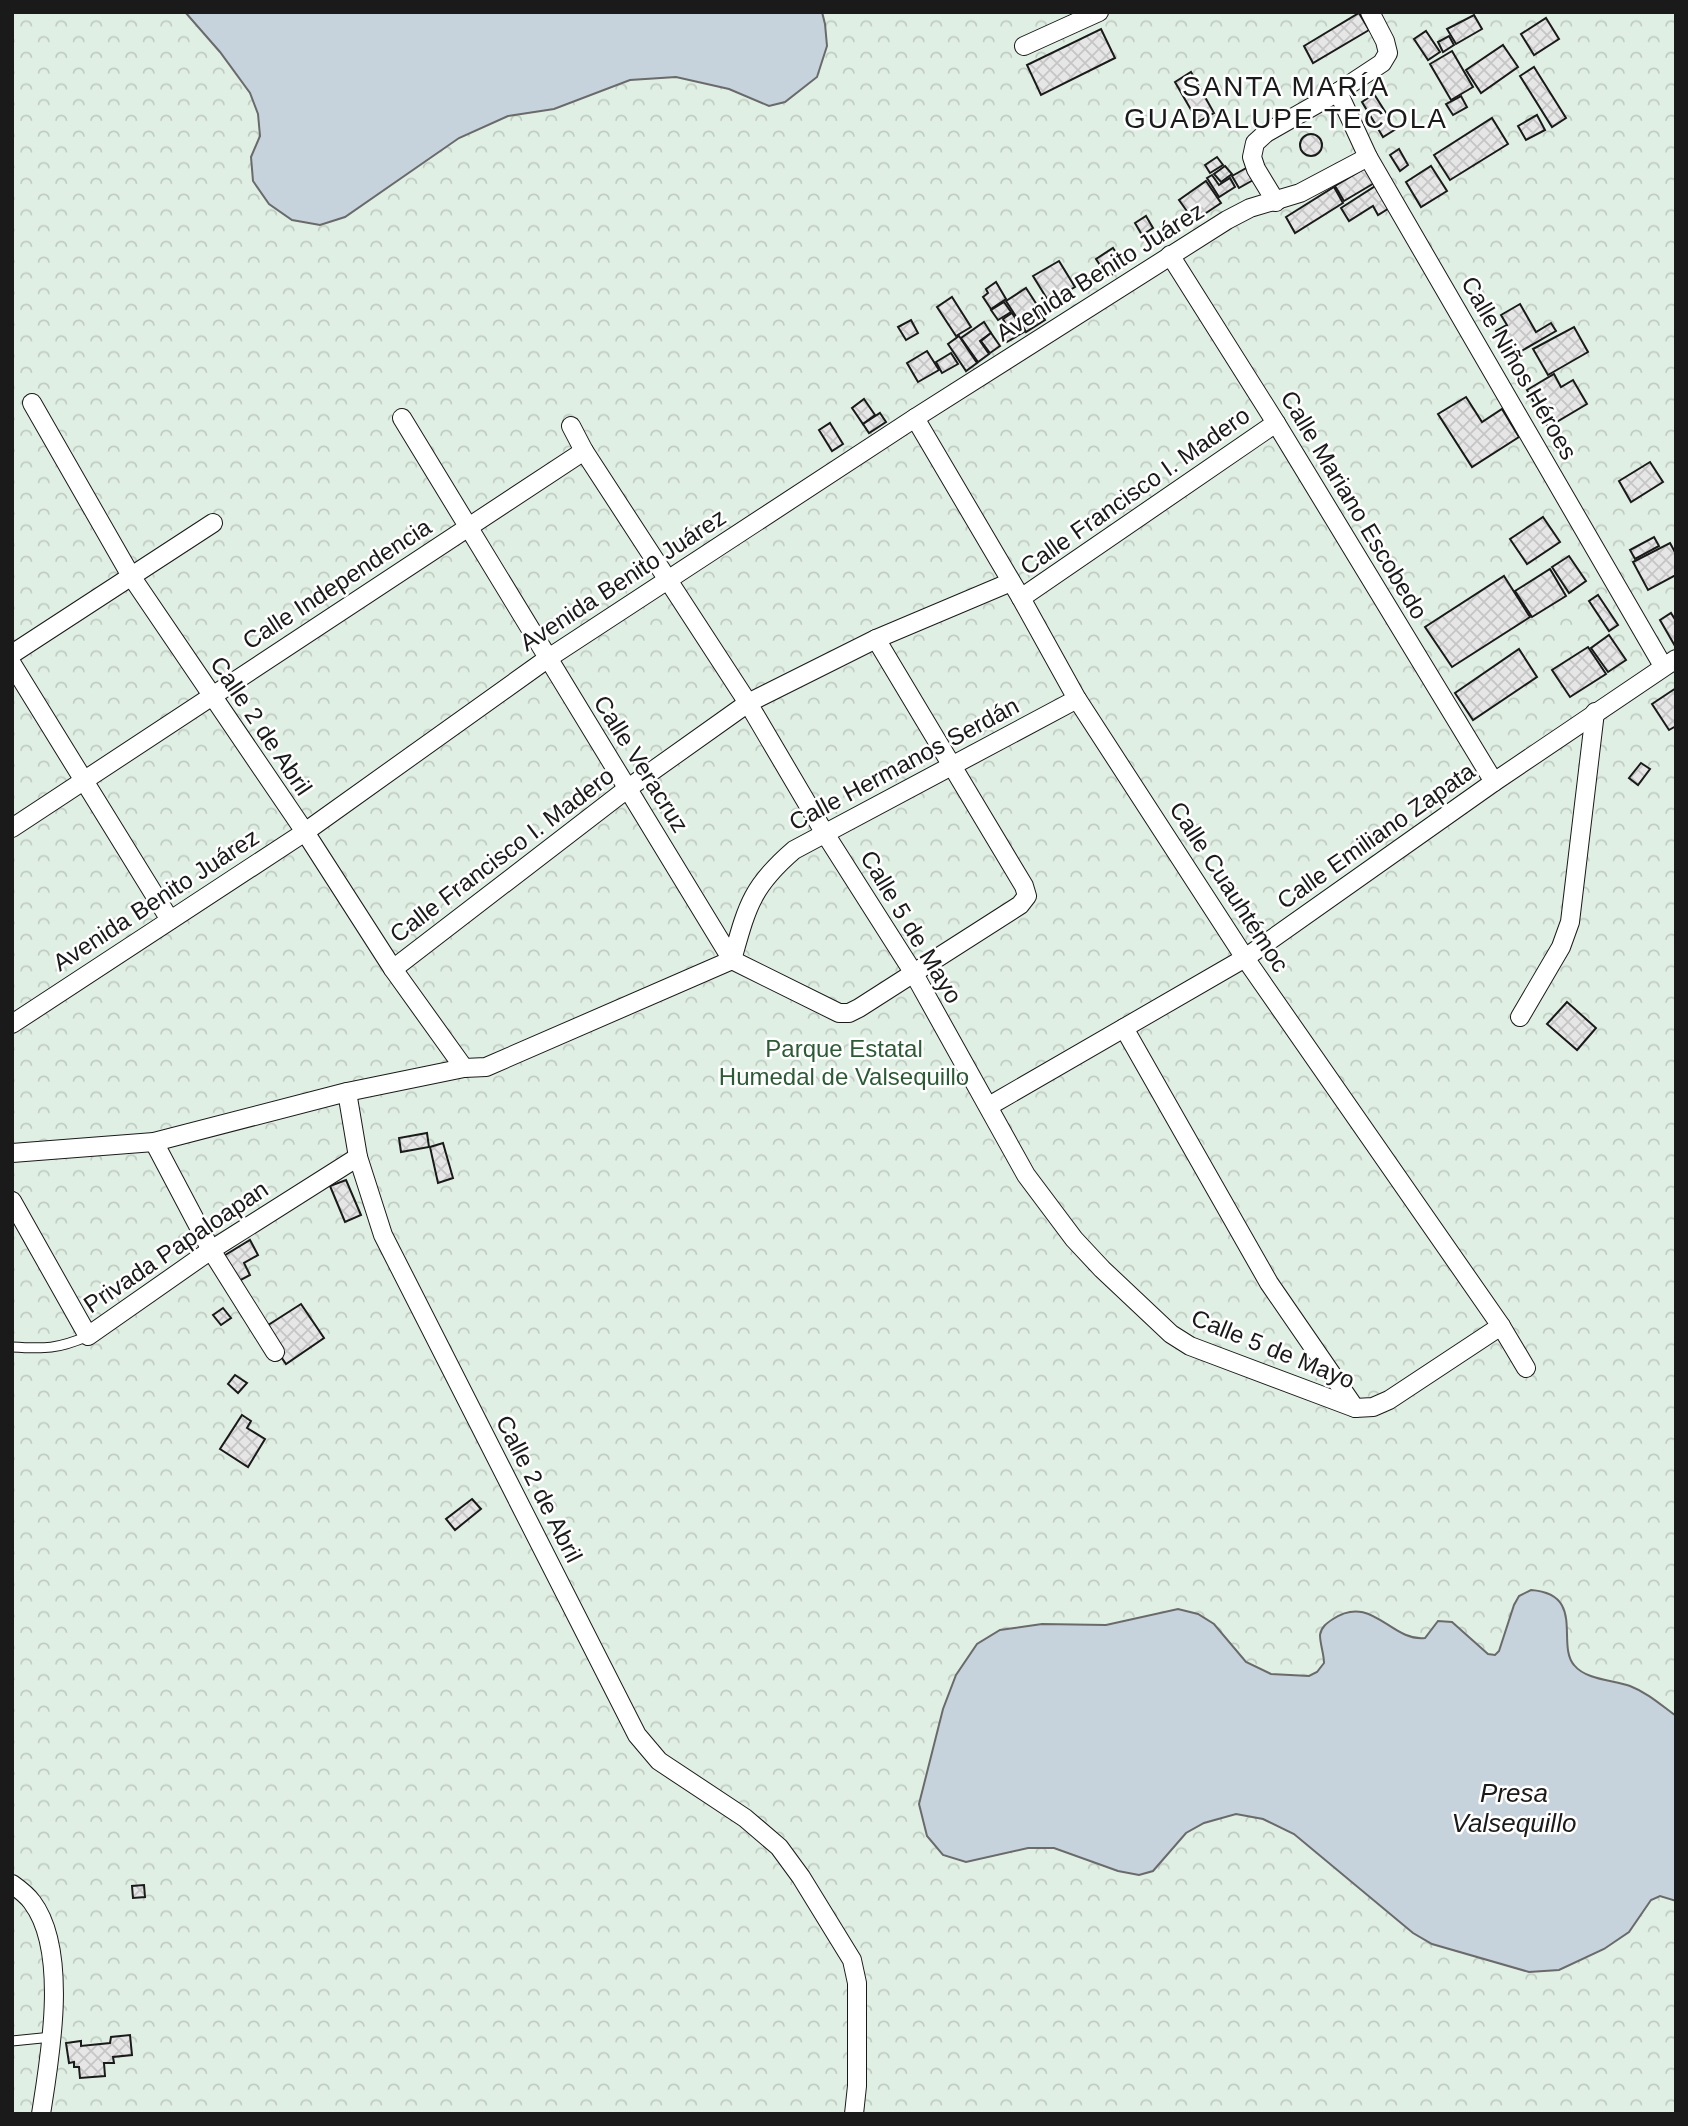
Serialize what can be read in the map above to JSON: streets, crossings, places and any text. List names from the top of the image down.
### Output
{
  "streets": {
    "street": [
      "Avenida Benito Juárez",
      "Calle Niños Héroes",
      "Calle Francisco I. Madero",
      "Calle Mariano Escobedo",
      "Calle Independencia",
      "Calle 2 de Abril",
      "Calle Veracruz",
      "Calle Hermanos Serdán",
      "Calle Emiliano Zapata",
      "Calle Cuauhtémoc",
      "Calle 5 de Mayo",
      "Privada Papaloapan"
    ]
  },
  "crossings": [
    ["Avenida Benito Juárez", "Calle Niños Héroes"],
    ["Avenida Benito Juárez", "Calle Mariano Escobedo"],
    ["Avenida Benito Juárez", "Calle 2 de Abril"],
    ["Avenida Benito Juárez", "Calle Veracruz"],
    ["Avenida Benito Juárez", "Calle Cuauhtémoc"],
    ["Avenida Benito Juárez", "Calle 5 de Mayo"],
    ["Calle Niños Héroes", "Calle Emiliano Zapata"],
    ["Calle Francisco I. Madero", "Calle Mariano Escobedo"],
    ["Calle Francisco I. Madero", "Calle 2 de Abril"],
    ["Calle Francisco I. Madero", "Calle Veracruz"],
    ["Calle Francisco I. Madero", "Calle Cuauhtémoc"],
    ["Calle Francisco I. Madero", "Calle 5 de Mayo"],
    ["Calle Mariano Escobedo", "Calle Emiliano Zapata"],
    ["Calle Independencia", "Calle 2 de Abril"],
    ["Calle Independencia", "Calle Veracruz"],
    ["Calle Independencia", "Calle 5 de Mayo"],
    ["Calle 2 de Abril", "Privada Papaloapan"],
    ["Calle Veracruz", "Calle Hermanos Serdán"],
    ["Calle Hermanos Serdán", "Calle Cuauhtémoc"],
    ["Calle Hermanos Serdán", "Calle 5 de Mayo"],
    ["Calle Emiliano Zapata", "Calle Cuauhtémoc"],
    ["Calle Emiliano Zapata", "Calle 5 de Mayo"],
    ["Calle Cuauhtémoc", "Calle 5 de Mayo"]
  ],
  "districts": ["SANTA MARÍA GUADALUPE TECOLA"],
  "water": ["Presa Valsequillo"],
  "parks": ["Parque Estatal Humedal de Valsequillo"]
}
